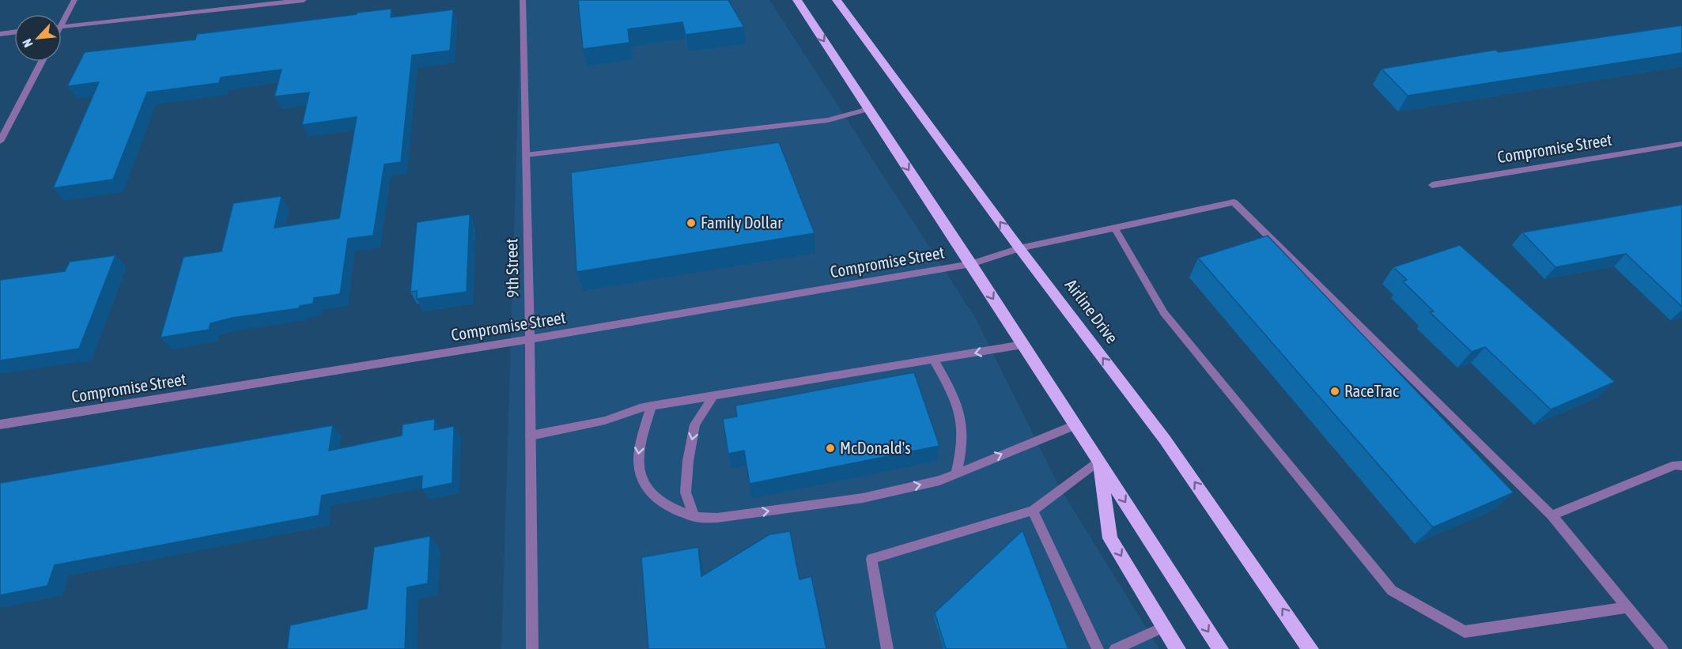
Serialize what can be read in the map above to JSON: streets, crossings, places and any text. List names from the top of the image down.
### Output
{
  "streets": {
    "highway": ["Airline Drive"],
    "street": ["Compromise Street", "9th Street"]
  },
  "crossings": [
    ["Compromise Street", "9th Street"],
    ["Compromise Street", "Airline Drive"]
  ],
  "places": ["Family Dollar", "RaceTrac", "McDonald's"],
  "north": "bottom left"
}
